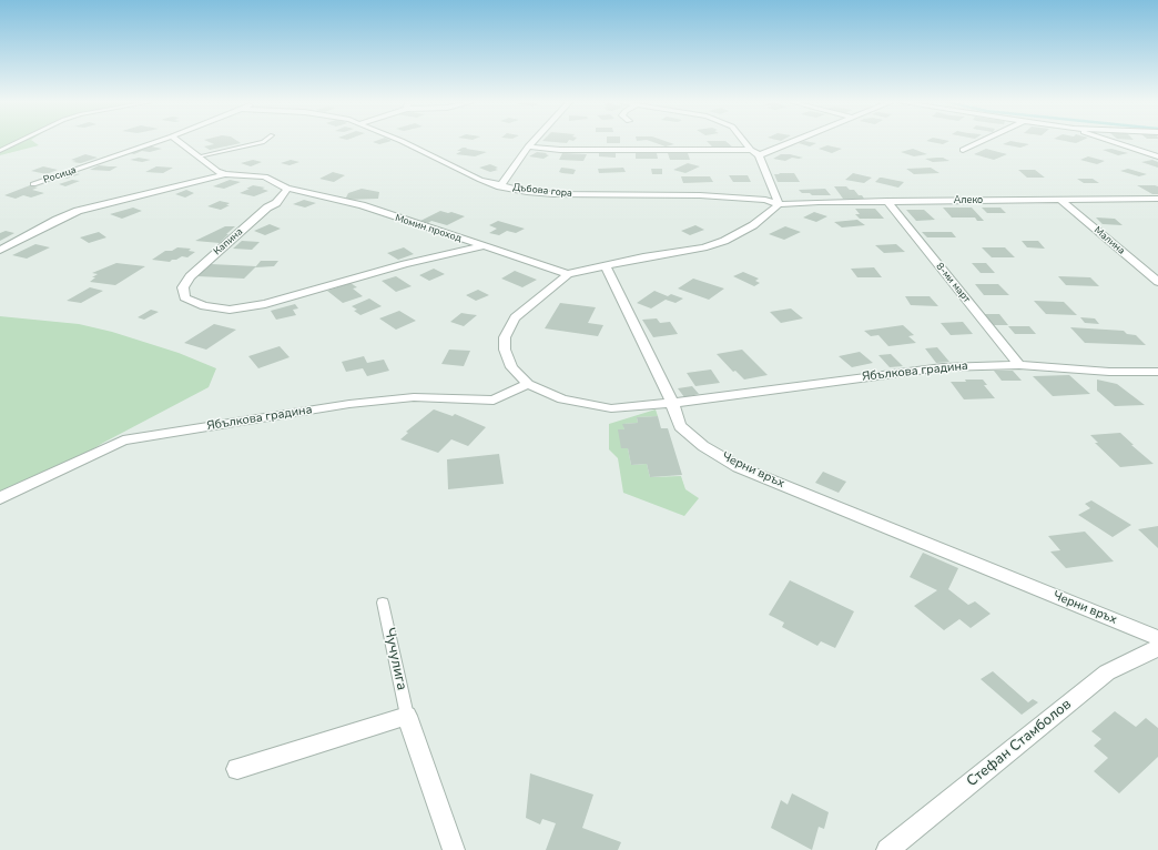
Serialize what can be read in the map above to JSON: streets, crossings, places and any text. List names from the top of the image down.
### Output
{
  "streets": {
    "street": [
      "Росица",
      "Дъбова гора",
      "Алеко",
      "Момин проход",
      "Малина",
      "Капина",
      "8-ми март",
      "Ябълкова градина",
      "Черни връх",
      "Стефан Стамболов"
    ],
    "lane": ["Чучулига"]
  },
  "crossings": [
    ["Дъбова гора", "Алеко"],
    ["Алеко", "Малина"],
    ["Алеко", "8-ми март"],
    ["Момин проход", "Капина"],
    ["8-ми март", "Ябълкова градина"],
    ["Ябълкова градина", "Черни връх"]
  ]
}
